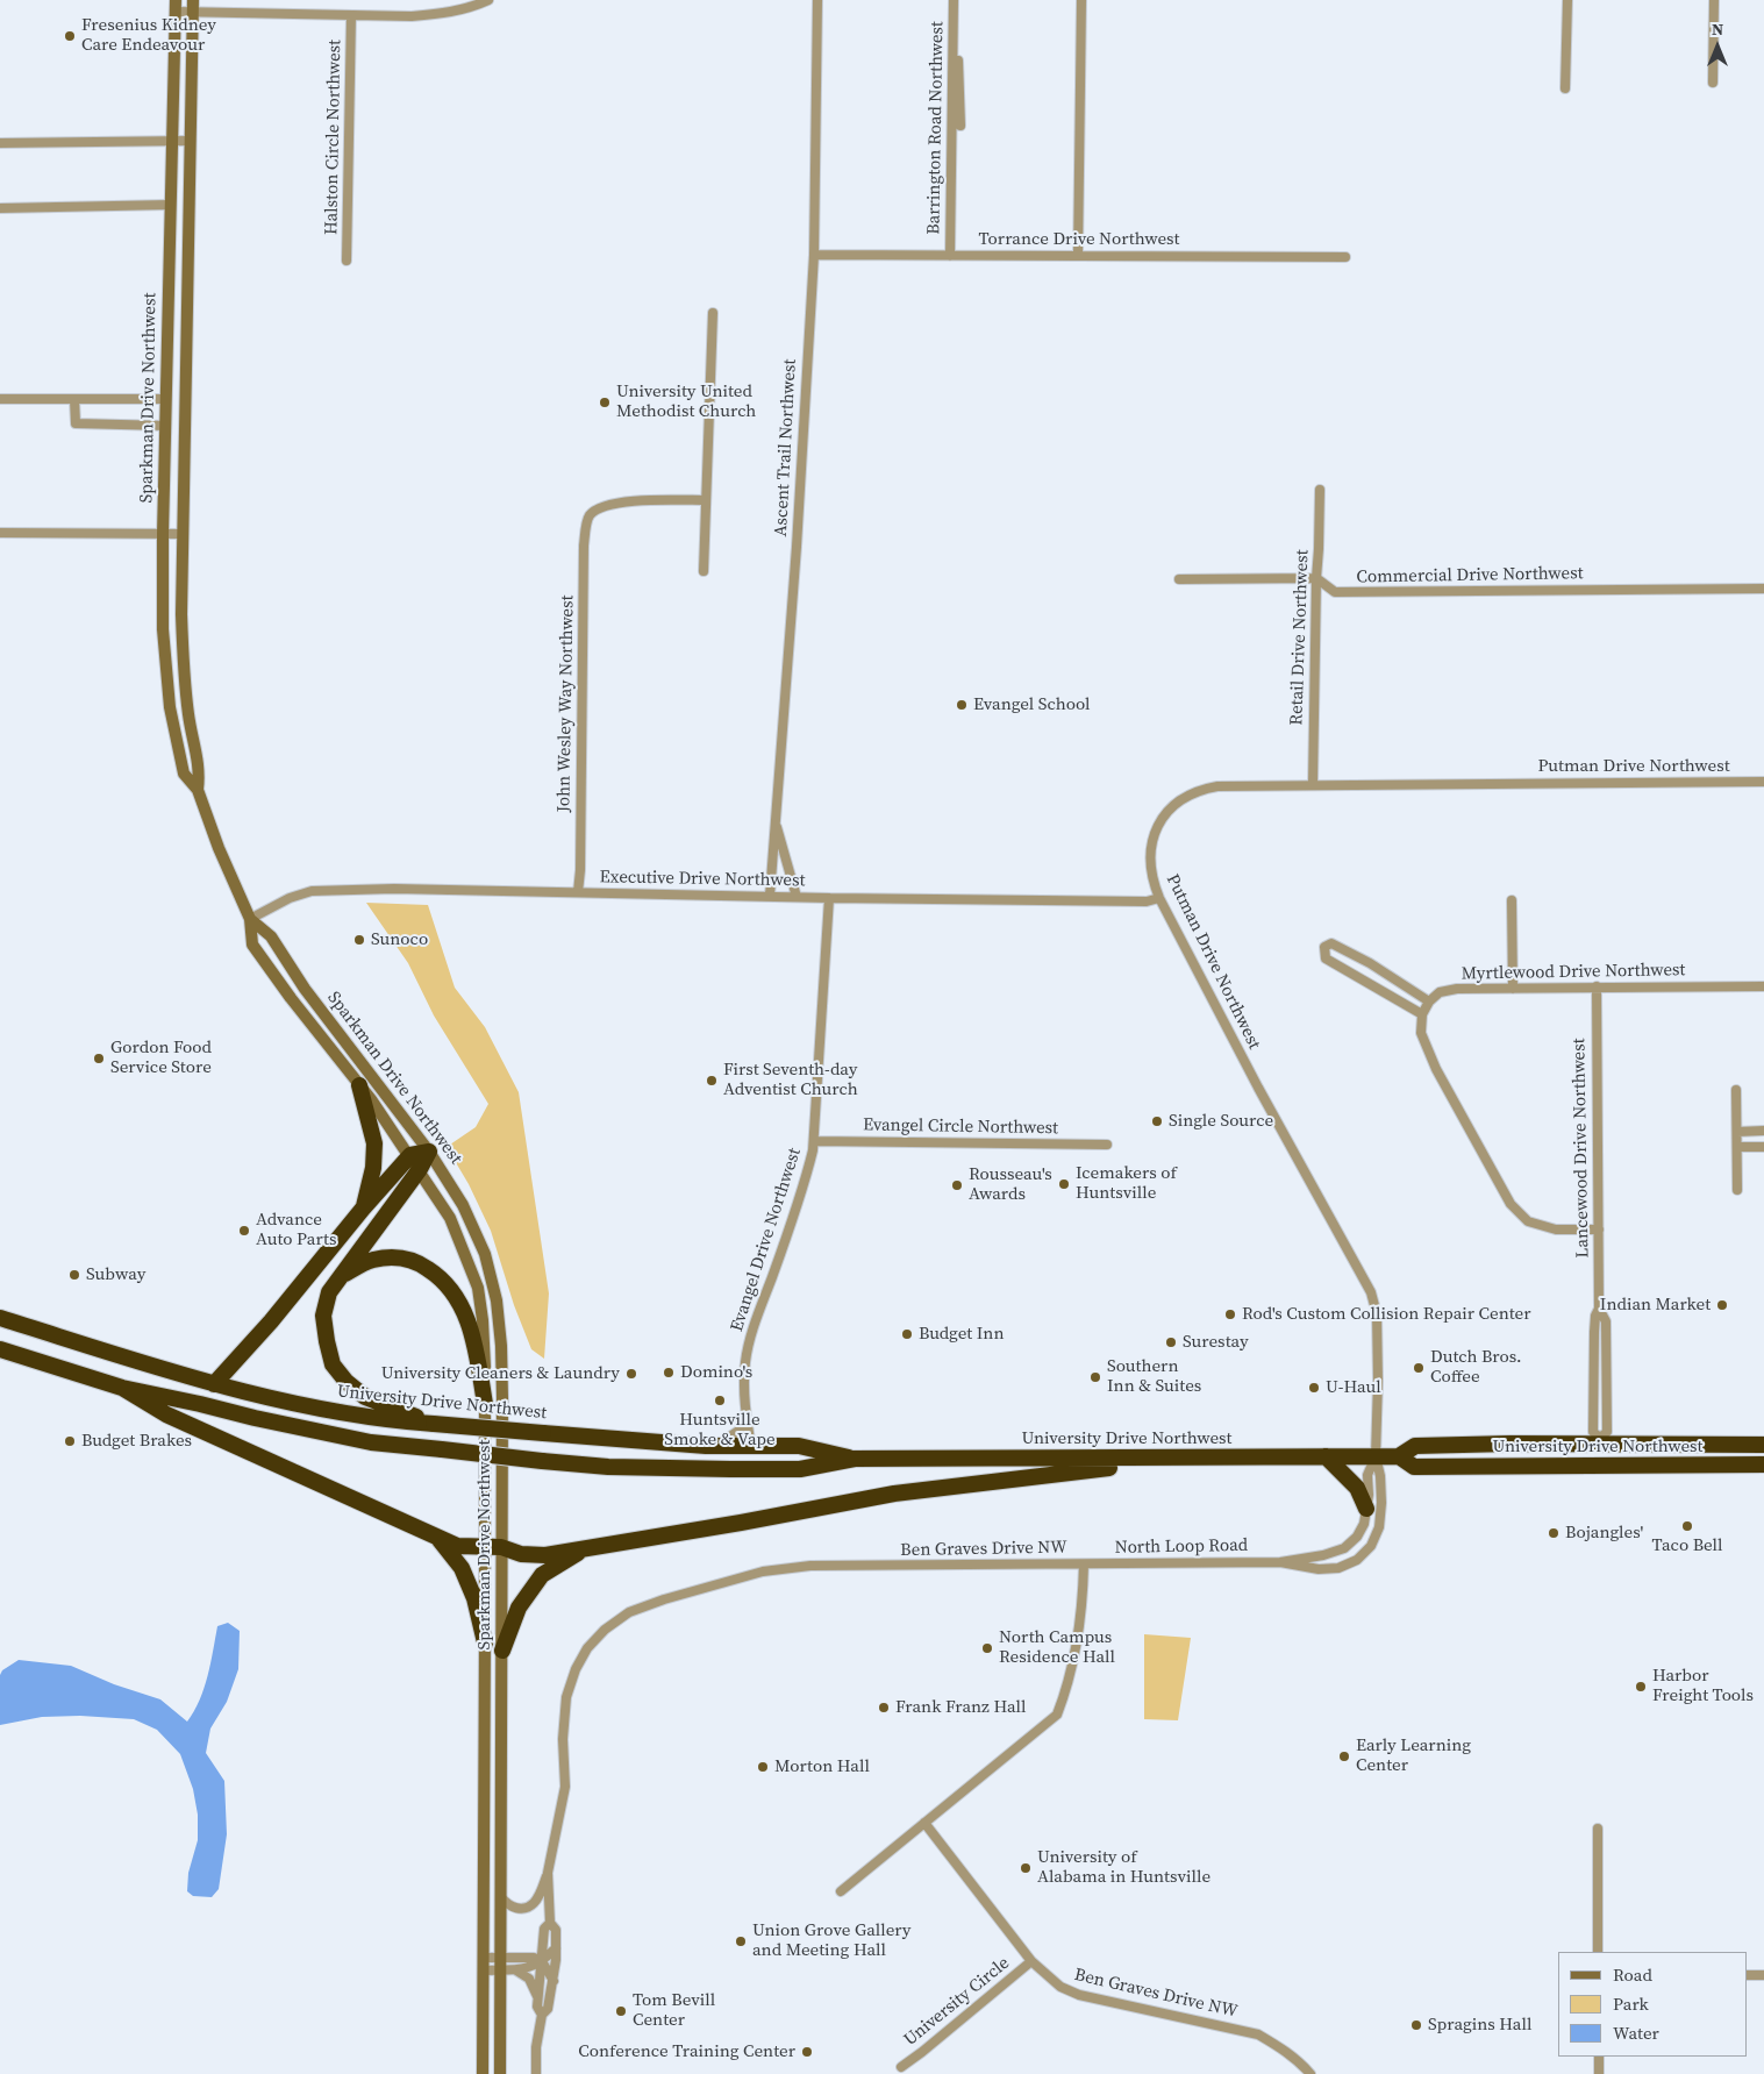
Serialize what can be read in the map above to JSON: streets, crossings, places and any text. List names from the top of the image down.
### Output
{
  "streets": {
    "highway": ["University Drive Northwest"],
    "main road": ["Sparkman Drive Northwest"],
    "street": [
      "Barrington Road Northwest",
      "Halston Circle Northwest",
      "Torrance Drive Northwest",
      "Ascent Trail Northwest",
      "Commercial Drive Northwest",
      "Retail Drive Northwest",
      "John Wesley Way Northwest",
      "Putman Drive Northwest",
      "Executive Drive Northwest",
      "Myrtlewood Drive Northwest",
      "Evangel Circle Northwest",
      "Lancewood Drive Northwest",
      "Evangel Drive Northwest",
      "North Loop Road",
      "Ben Graves Drive NW",
      "University Circle"
    ]
  },
  "crossings": [
    ["Barrington Road Northwest", "Torrance Drive Northwest"],
    ["Torrance Drive Northwest", "Ascent Trail Northwest"],
    ["Sparkman Drive Northwest", "Executive Drive Northwest"],
    ["Ascent Trail Northwest", "Executive Drive Northwest"],
    ["Commercial Drive Northwest", "Retail Drive Northwest"],
    ["Retail Drive Northwest", "Putman Drive Northwest"],
    ["John Wesley Way Northwest", "Executive Drive Northwest"],
    ["Putman Drive Northwest", "Executive Drive Northwest"],
    ["Putman Drive Northwest", "University Drive Northwest"],
    ["Putman Drive Northwest", "North Loop Road"],
    ["Executive Drive Northwest", "Evangel Drive Northwest"],
    ["Myrtlewood Drive Northwest", "Lancewood Drive Northwest"],
    ["Evangel Circle Northwest", "Evangel Drive Northwest"],
    ["Lancewood Drive Northwest", "University Drive Northwest"],
    ["Evangel Drive Northwest", "University Drive Northwest"],
    ["University Drive Northwest", "North Loop Road"],
    ["North Loop Road", "Ben Graves Drive NW"],
    ["Ben Graves Drive NW", "University Circle"]
  ],
  "places": [
    "Fresenius Kidney Care Endeavour",
    "University United Methodist Church",
    "Evangel School",
    "Sunoco",
    "Gordon Food Service Store",
    "First Seventh-day Adventist Church",
    "Single Source",
    "Icemakers of Huntsville",
    "Rousseau's Awards",
    "Advance Auto Parts",
    "Subway",
    "Indian Market",
    "Rod's Custom Collision Repair Center",
    "Budget Inn",
    "Surestay",
    "Dutch Bros. Coffee",
    "Domino's",
    "University Cleaners & Laundry",
    "Southern Inn & Suites",
    "U-Haul",
    "Huntsville Smoke & Vape",
    "Budget Brakes",
    "Taco Bell",
    "Bojangles'",
    "North Campus Residence Hall",
    "Harbor Freight Tools",
    "Frank Franz Hall",
    "Early Learning Center",
    "Morton Hall",
    "University of Alabama in Huntsville",
    "Union Grove Gallery and Meeting Hall",
    "Tom Bevill Center",
    "Spragins Hall",
    "Conference Training Center"
  ],
  "legend": ["Road", "Park", "Water"],
  "north": "top"
}
